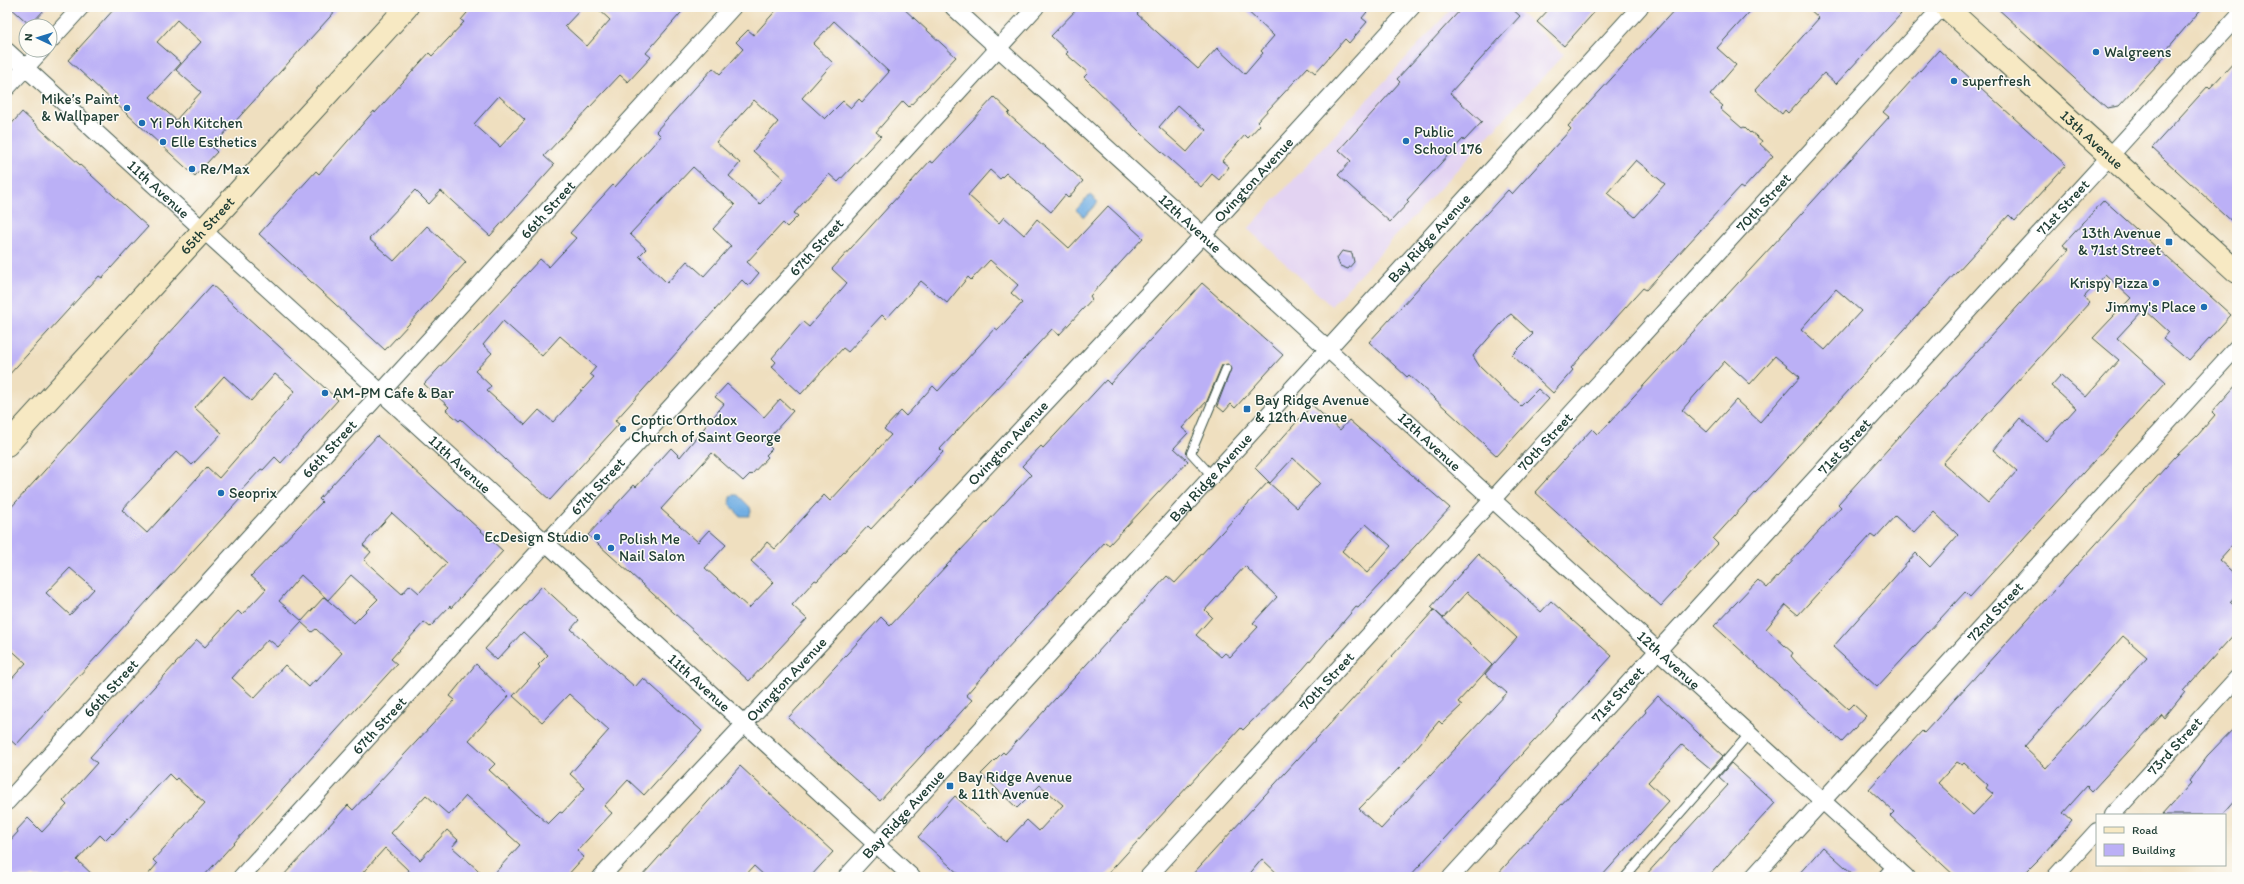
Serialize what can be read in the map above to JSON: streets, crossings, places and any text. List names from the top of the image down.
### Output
{
  "streets": {
    "main road": ["13th Avenue", "65th Street"],
    "street": [
      "Ovington Avenue",
      "11th Avenue",
      "70th Street",
      "71st Street",
      "66th Street",
      "12th Avenue",
      "Bay Ridge Avenue",
      "67th Street",
      "72nd Street",
      "73rd Street"
    ]
  },
  "crossings": [
    ["13th Avenue", "71st Street"],
    ["Ovington Avenue", "11th Avenue"],
    ["Ovington Avenue", "12th Avenue"],
    ["11th Avenue", "66th Street"],
    ["11th Avenue", "65th Street"],
    ["11th Avenue", "Bay Ridge Avenue"],
    ["11th Avenue", "67th Street"],
    ["70th Street", "12th Avenue"],
    ["71st Street", "12th Avenue"],
    ["12th Avenue", "Bay Ridge Avenue"],
    ["12th Avenue", "67th Street"],
    ["12th Avenue", "72nd Street"]
  ],
  "places": {
    "other": [
      "Walgreens",
      "superfresh",
      "Mike’s Paint & Wallpaper",
      "Yi Poh Kitchen",
      "Public School 176",
      "Elle Esthetics",
      "Re/Max",
      "Krispy Pizza",
      "Jimmy's Place",
      "AM-PM Cafe & Bar",
      "Coptic Orthodox Church of Saint George",
      "Seoprix",
      "EcDesign Studio",
      "Polish Me Nail Salon"
    ],
    "transit": ["13th Avenue & 71st Street", "Bay Ridge Avenue & 12th Avenue", "Bay Ridge Avenue & 11th Avenue"]
  },
  "legend": ["Road", "Building"],
  "north": "left"
}
